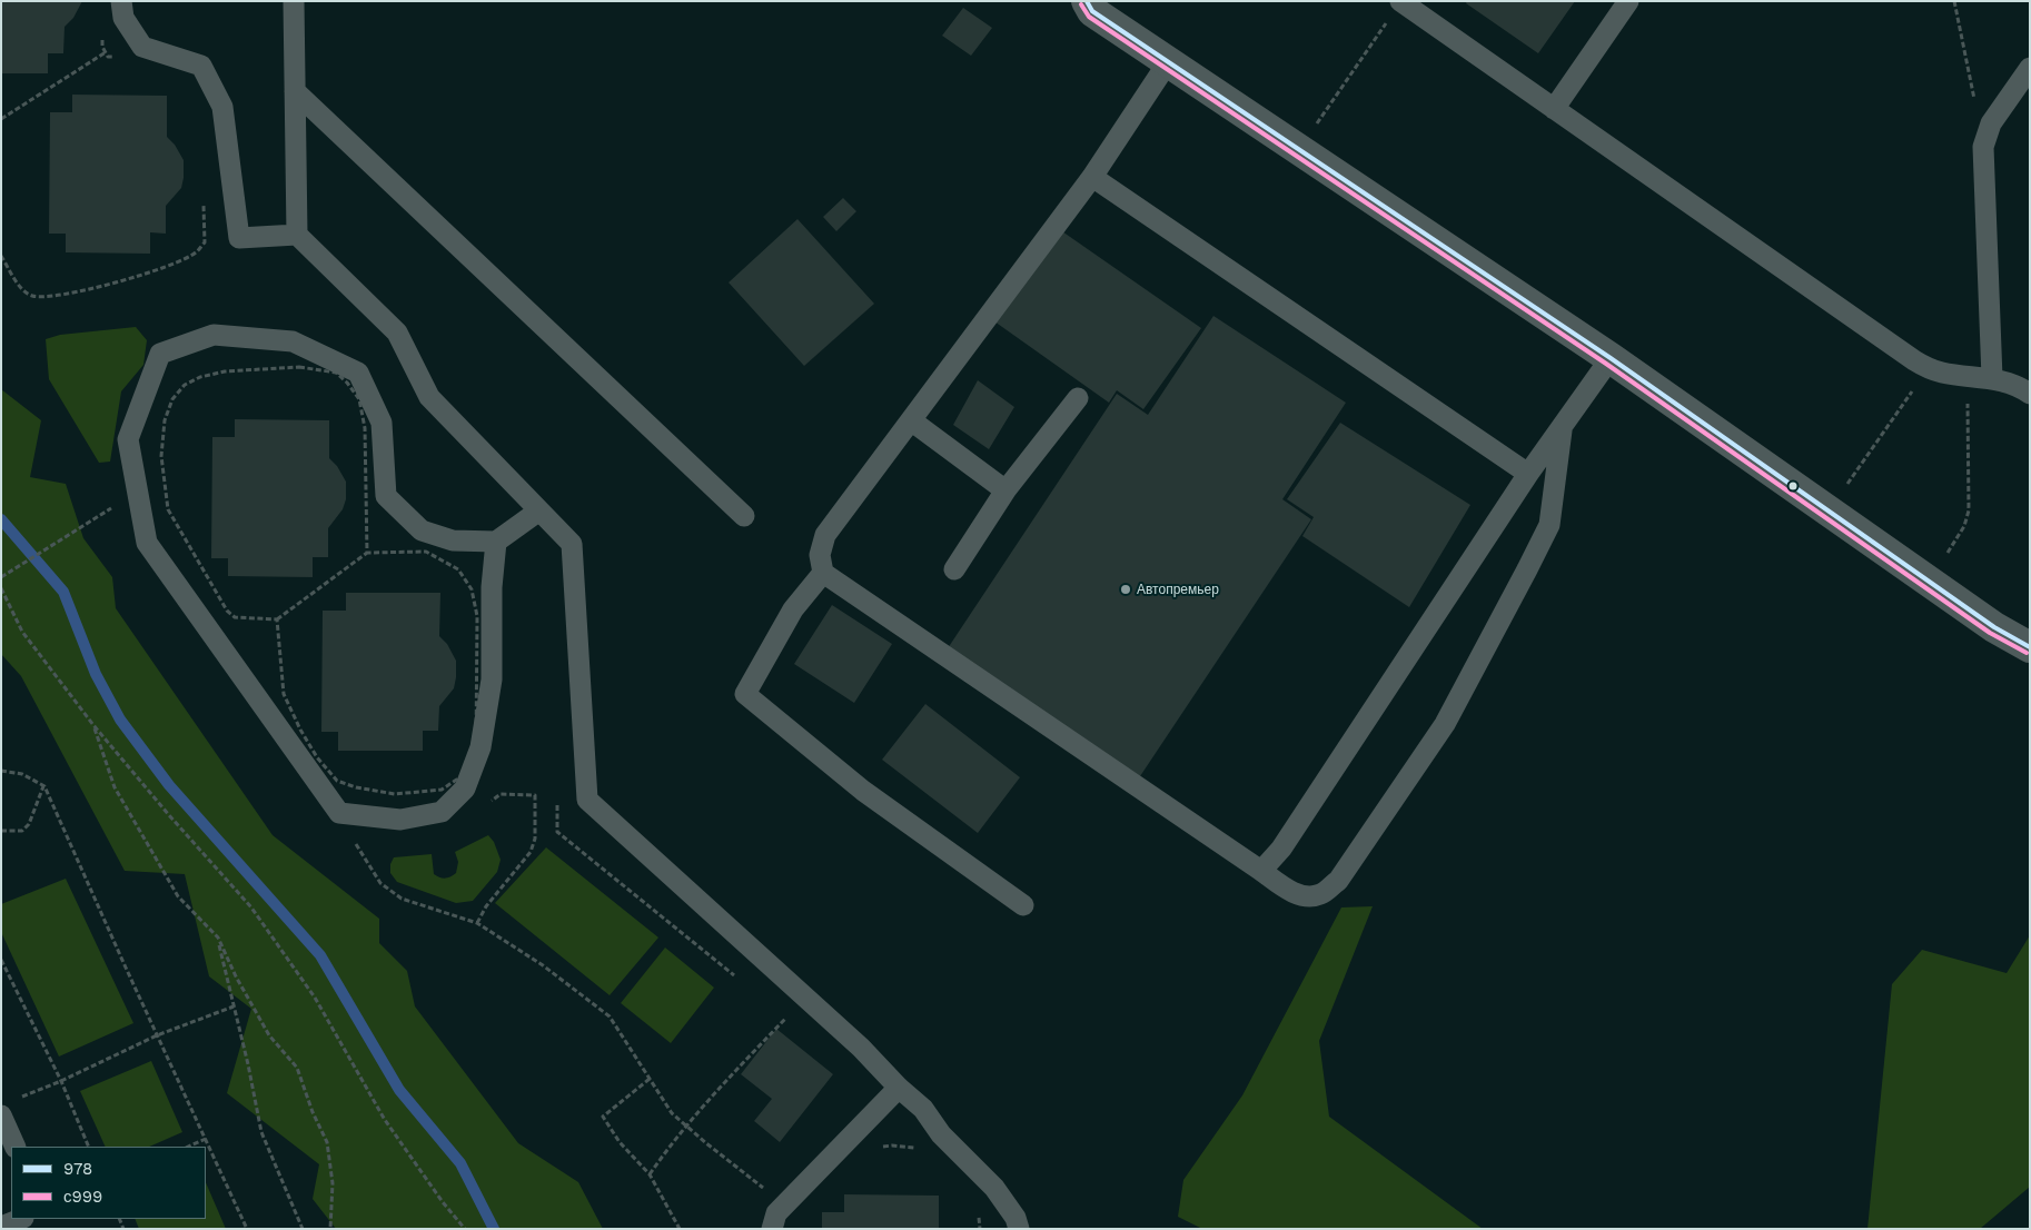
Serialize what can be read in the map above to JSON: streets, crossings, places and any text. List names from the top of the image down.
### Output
{
  "places": ["Автопремьер"],
  "lines": ["transit line 978", "transit line с999"],
  "legend": ["978", "с999"]
}
